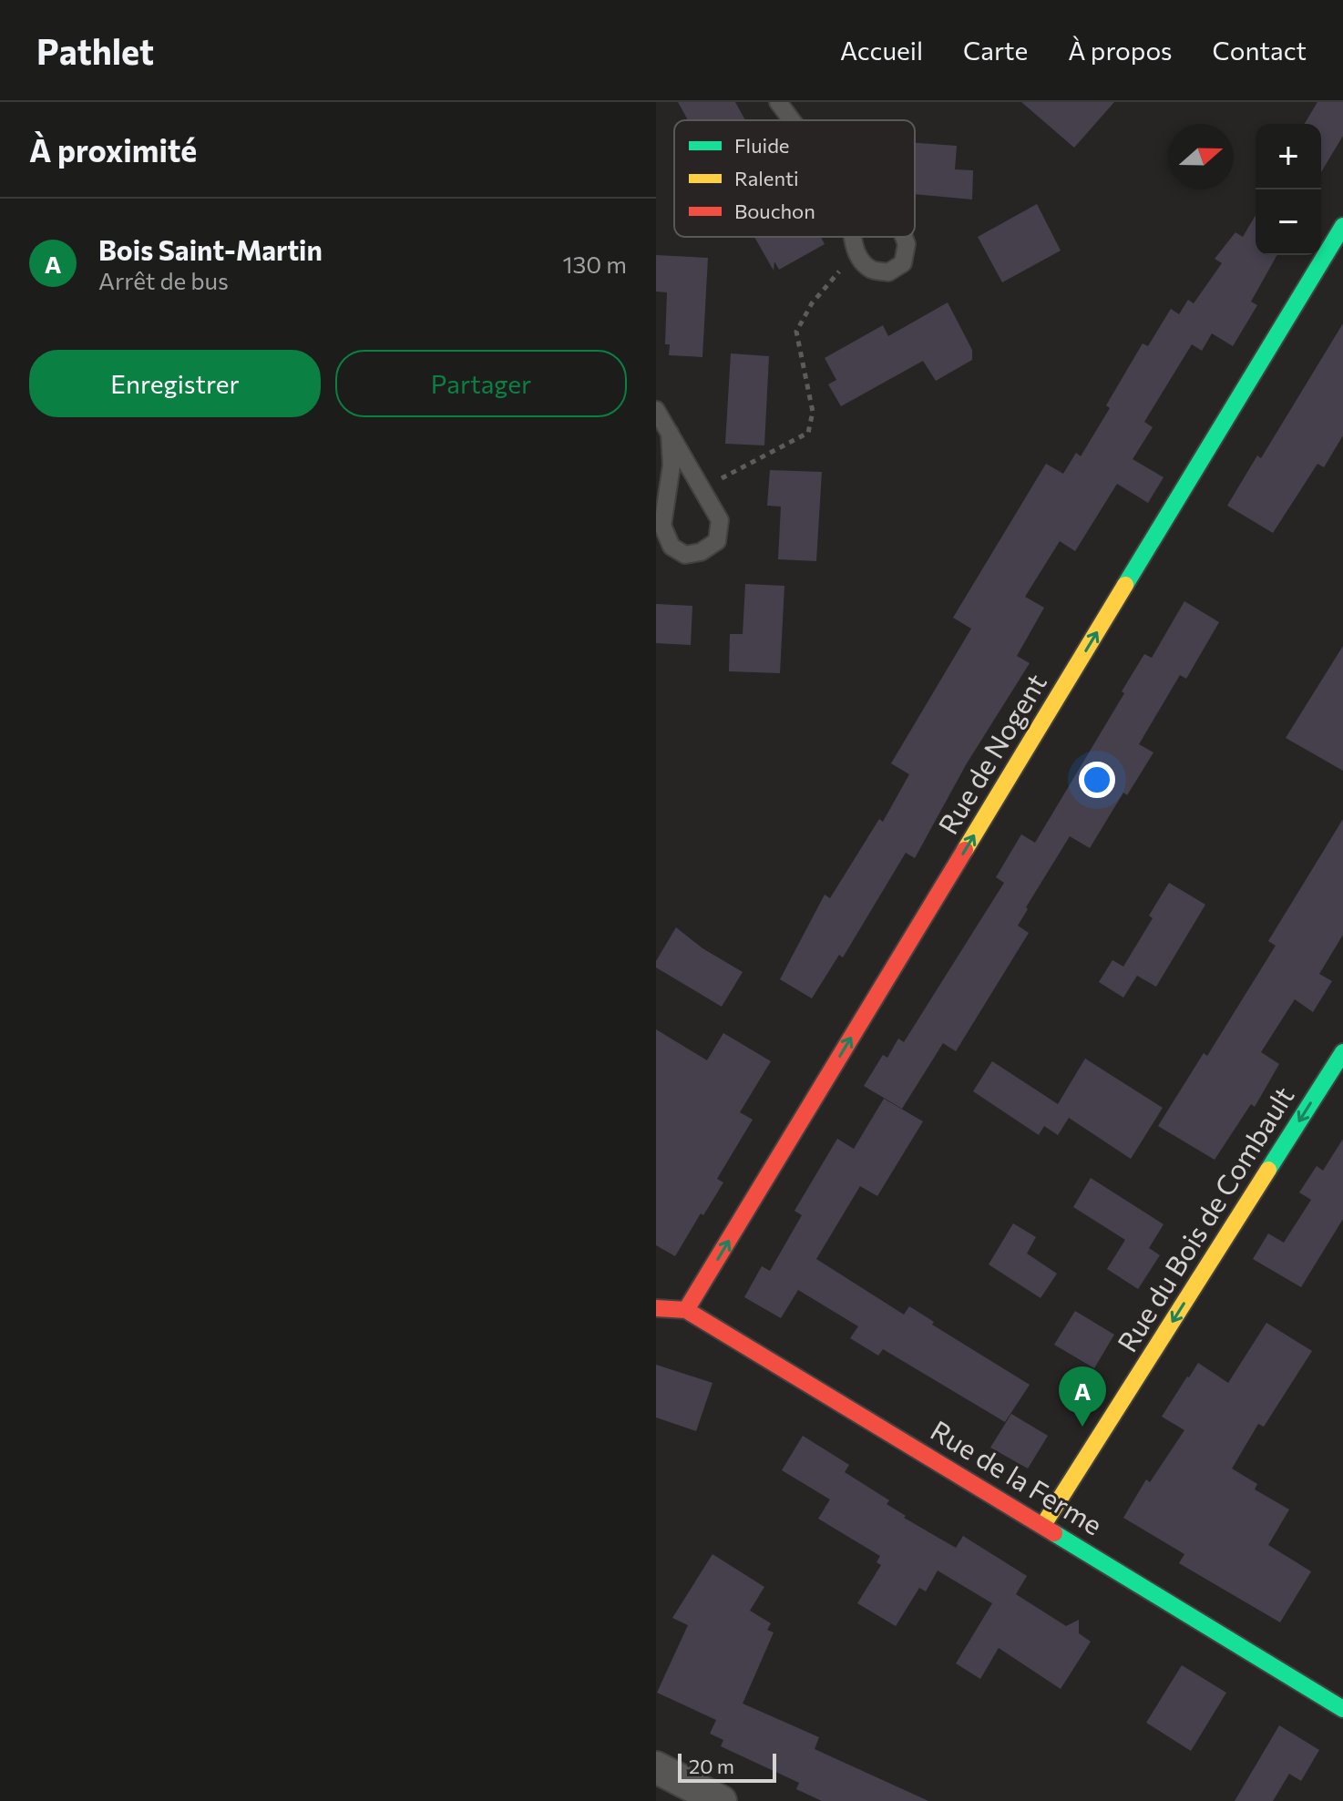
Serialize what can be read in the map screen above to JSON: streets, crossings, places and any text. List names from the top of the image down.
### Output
{
  "streets": {
    "street": ["Rue de Nogent", "Rue du Bois de Combault", "Rue de la Ferme"]
  },
  "crossings": [
    ["Rue de Nogent", "Rue de la Ferme"],
    ["Rue du Bois de Combault", "Rue de la Ferme"]
  ],
  "one_way": ["Rue de Nogent", "Rue du Bois de Combault"],
  "legend": ["Fluide", "Ralenti", "Bouchon"],
  "scale_bar": "20 m",
  "north": "right",
  "page": {
    "header": "Pathlet",
    "nav": [
      "Accueil",
      "Carte",
      "À propos",
      "Contact"
    ],
    "heading": "À proximité",
    "map_buttons": ["+", "−"],
    "list": [
      {
        "mark": "A",
        "name": "Bois Saint-Martin",
        "note": "Arrêt de bus",
        "value": "130 m"
      }
    ],
    "buttons": ["Enregistrer", "Partager"],
    "pins": "A",
    "scale": "20 m"
  }
}
